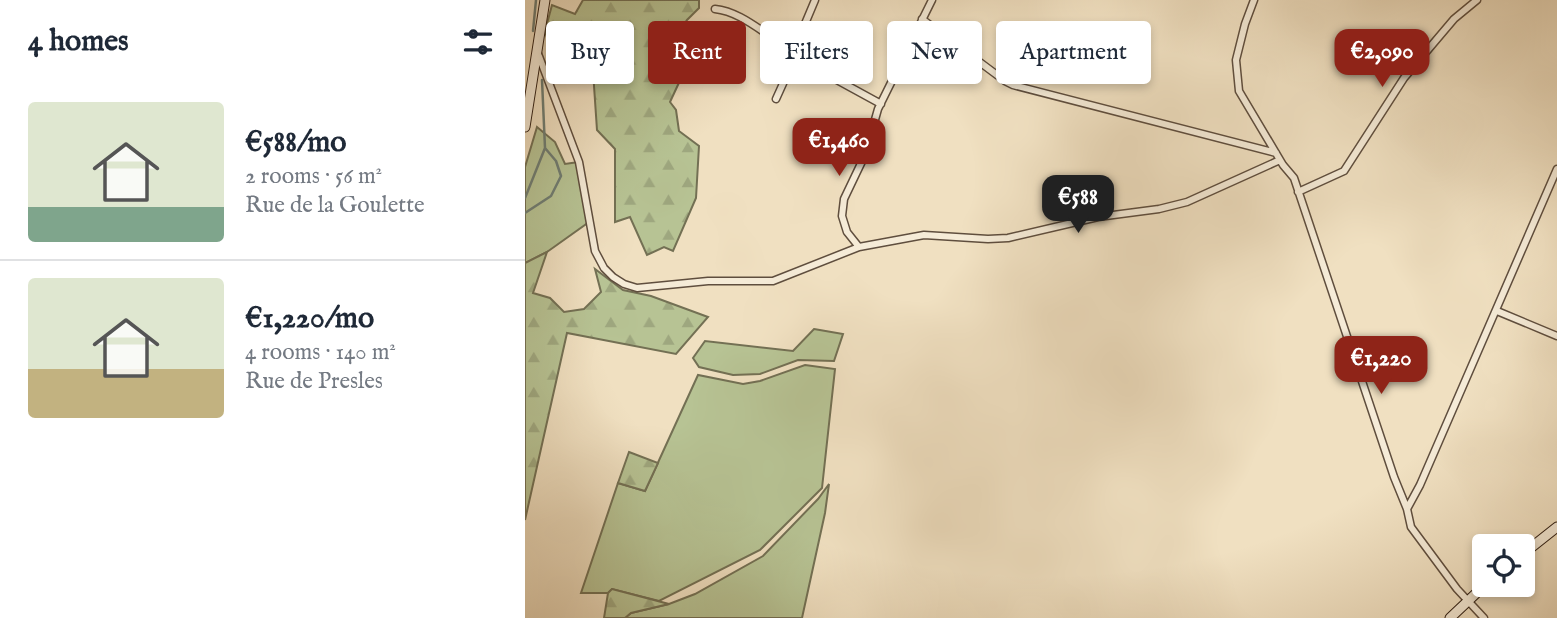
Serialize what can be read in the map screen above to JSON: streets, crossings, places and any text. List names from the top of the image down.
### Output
{
  "page": {
    "heading": "4 homes",
    "chip": [
      "Buy",
      "Rent",
      "Filters",
      "New",
      "Apartment"
    ],
    "price": [
      "€2,090",
      "€1,460",
      "€588",
      "€1,220"
    ],
    "list": [
      {
        "name": "€588/mo",
        "note": "2 rooms · 56 m² · Rue de la Goulette"
      },
      {
        "name": "€1,220/mo",
        "note": "4 rooms · 140 m² · Rue de Presles"
      }
    ]
  }
}
